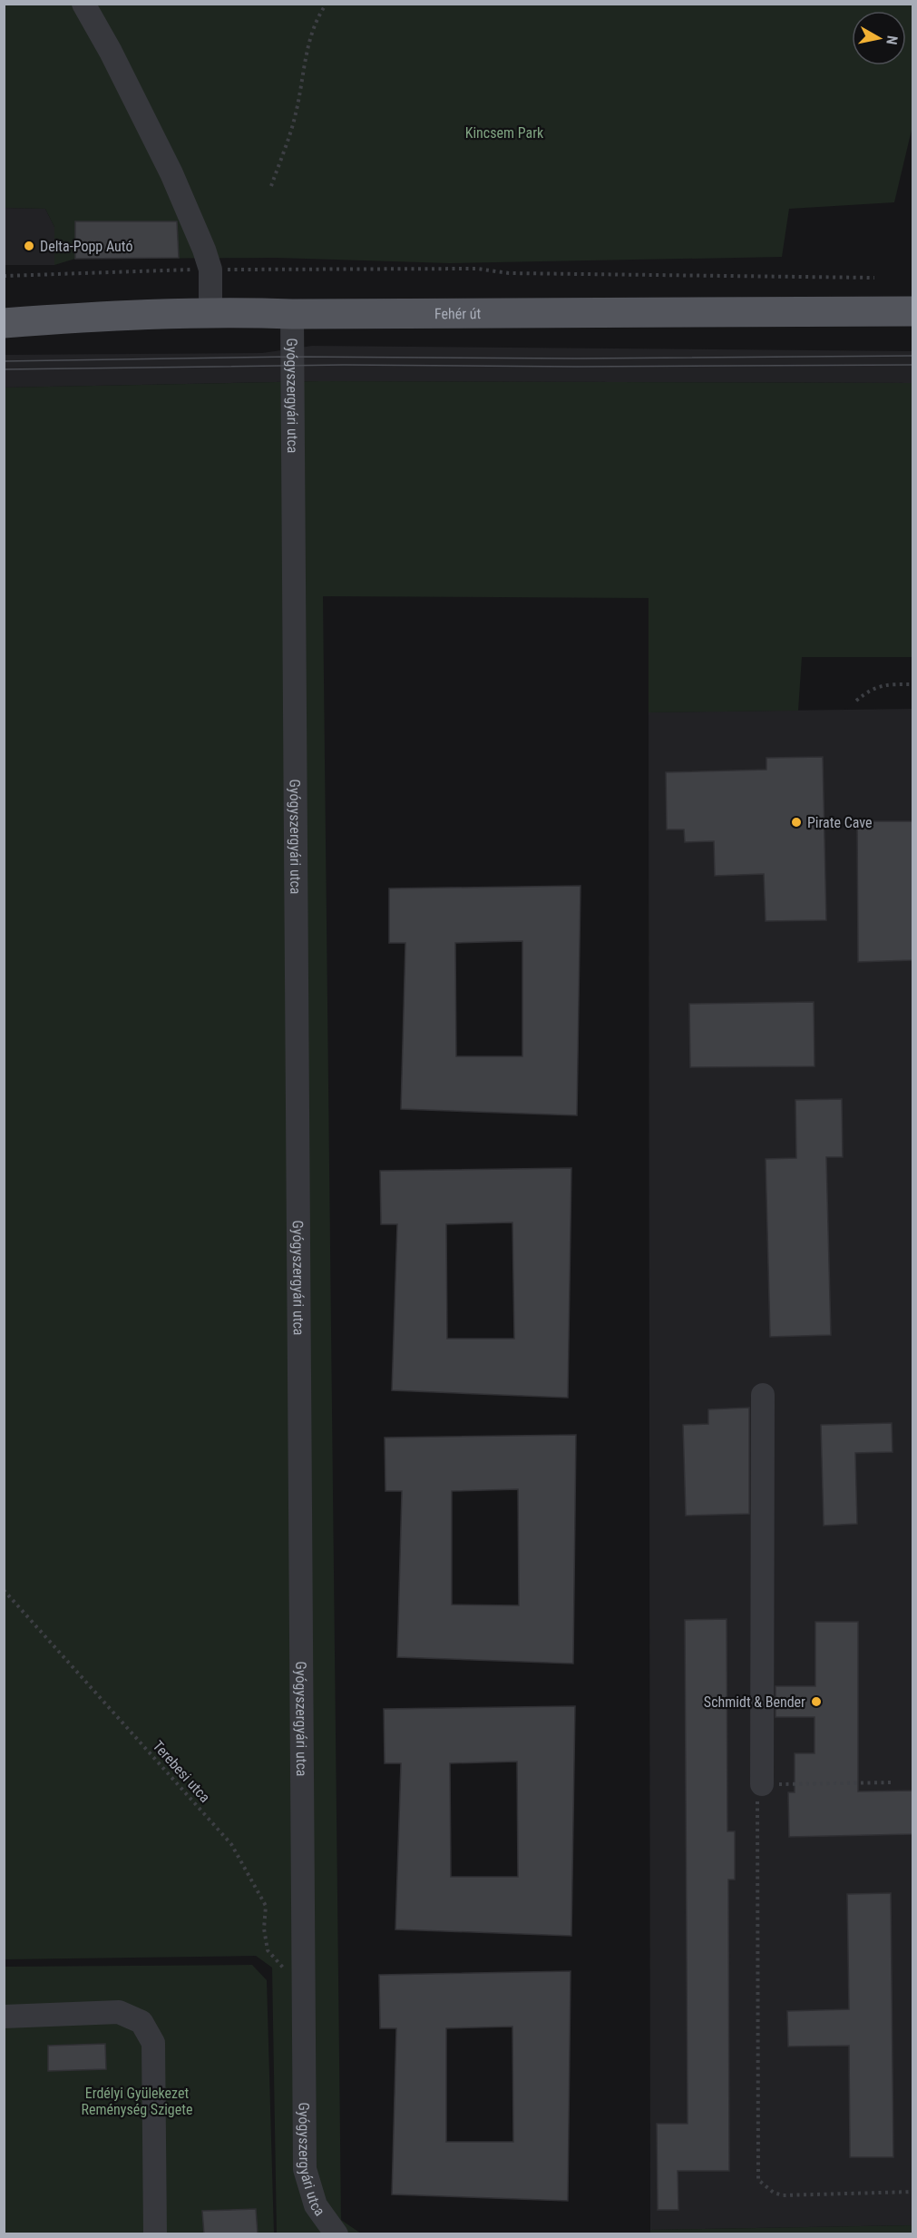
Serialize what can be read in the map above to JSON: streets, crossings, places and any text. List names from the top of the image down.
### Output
{
  "streets": {
    "main road": ["Fehér út"],
    "street": ["Gyógyszergyári utca"],
    "path": ["Terebesi utca"]
  },
  "crossings": [
    ["Fehér út", "Gyógyszergyári utca"],
    ["Gyógyszergyári utca", "Terebesi utca"]
  ],
  "parks": ["Kincsem Park", "Erdélyi Gyülekezet Reménység Szigete"],
  "places": ["Delta-Popp Autó", "Pirate Cave", "Schmidt & Bender"],
  "north": "right"
}
